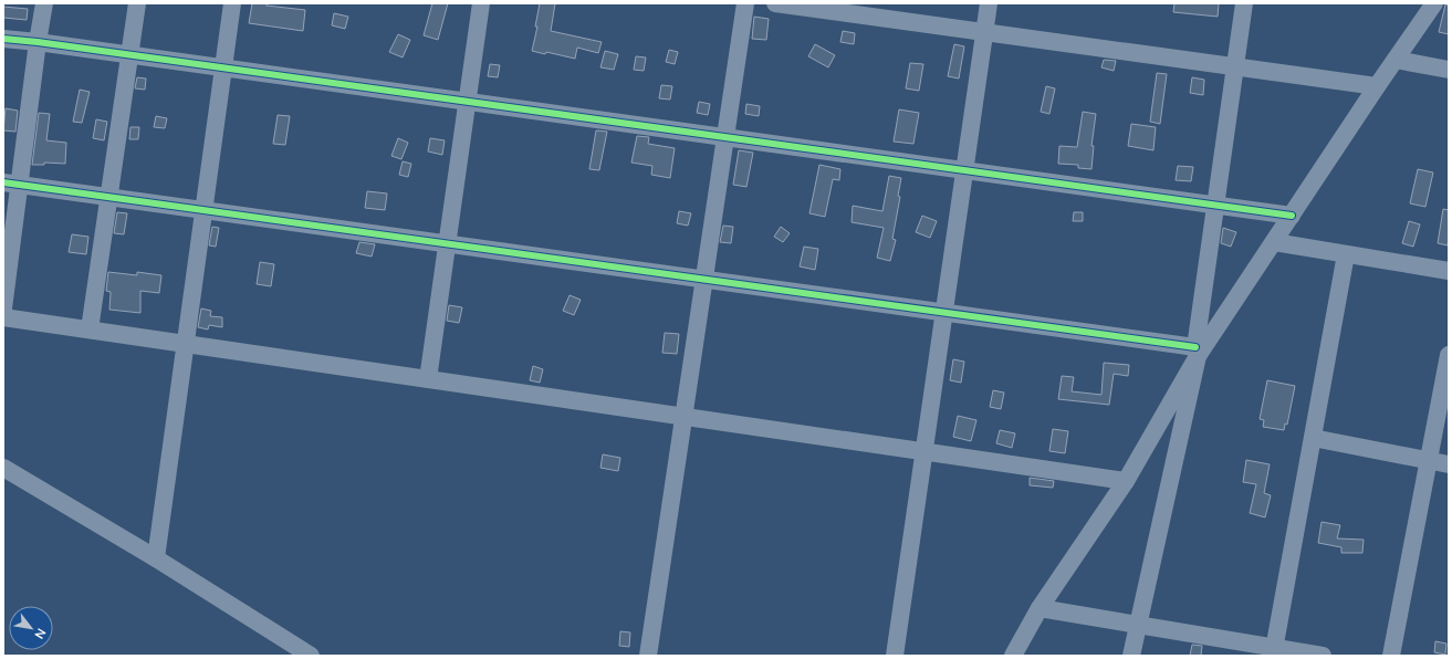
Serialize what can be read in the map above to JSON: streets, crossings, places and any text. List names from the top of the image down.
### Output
{
  "north": "bottom right"
}
